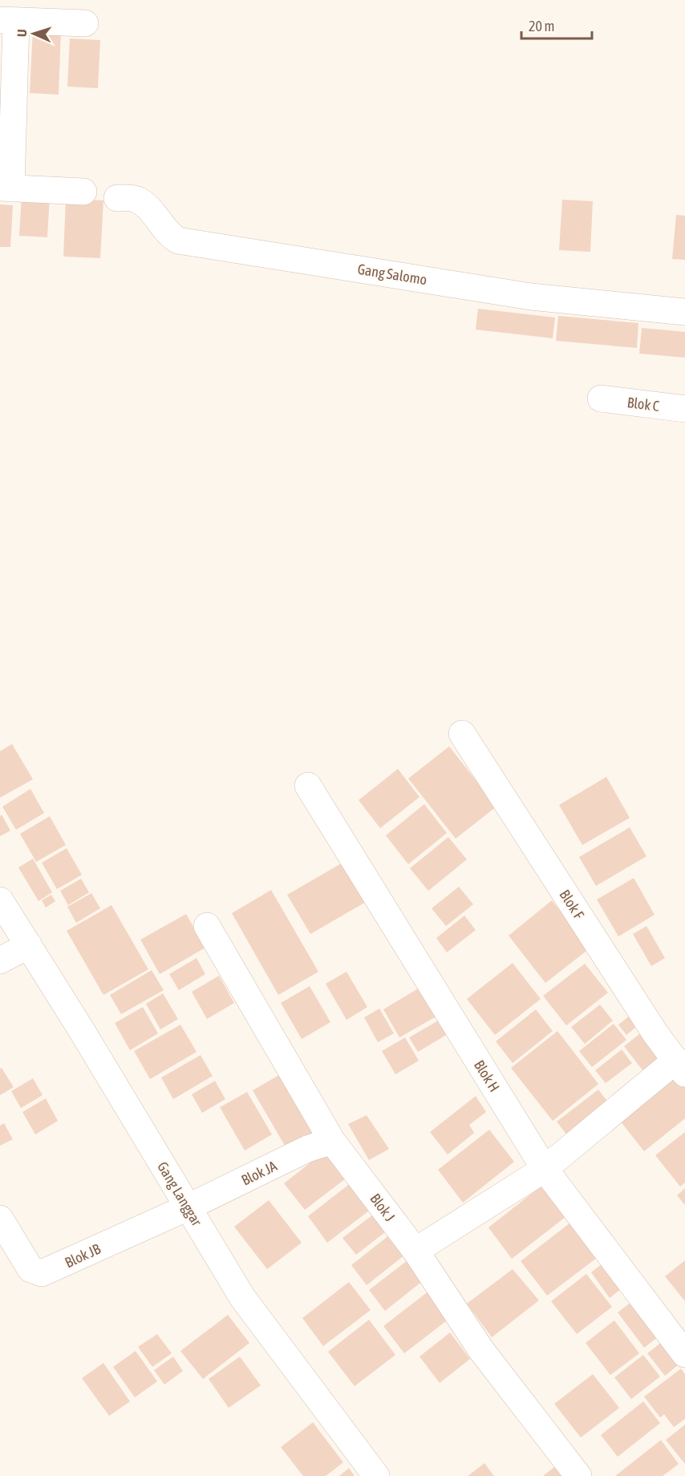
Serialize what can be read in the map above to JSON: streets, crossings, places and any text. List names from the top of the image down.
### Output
{
  "streets": {
    "street": [
      "Gang Salomo",
      "Blok C",
      "Blok F",
      "Blok H",
      "Blok JA",
      "Gang Langgar",
      "Blok J",
      "Blok JB"
    ]
  },
  "crossings": [
    ["Blok JA", "Gang Langgar"],
    ["Blok JA", "Blok J"],
    ["Blok JA", "Blok JB"],
    ["Gang Langgar", "Blok JB"]
  ],
  "scale_bar": "20 m",
  "north": "left"
}
